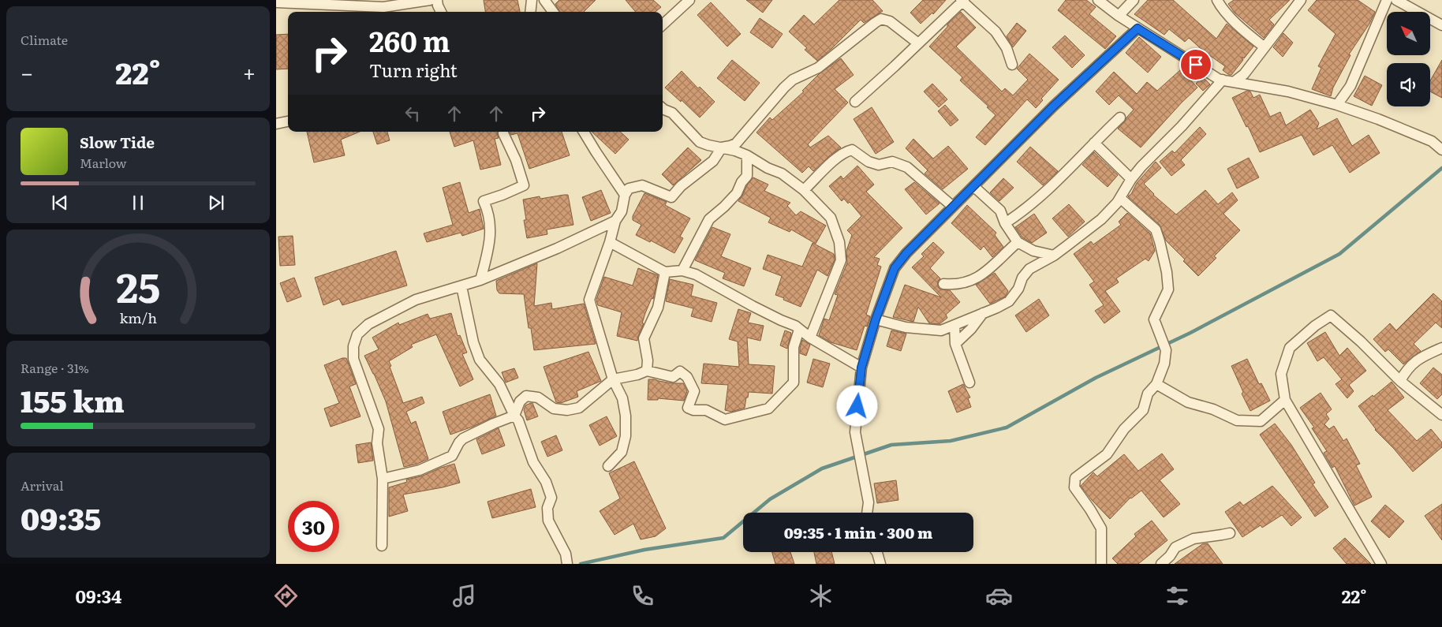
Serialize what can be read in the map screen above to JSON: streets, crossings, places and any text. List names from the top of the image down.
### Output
{
  "north": "top left",
  "page": {
    "tile": [
      "Climate",
      ["Range · 31%", "155 km"],
      ["Arrival", "09:35"]
    ],
    "turn": ["260 m", "Turn right"],
    "heat": ["−", "22°", "+"],
    "song": ["Slow Tide", "Marlow"],
    "limit": "30",
    "trip": "09:35 · 1 min · 300 m",
    "tabs": ["09:34", "22°"],
    "gauge": ["25", "km/h"]
  }
}
